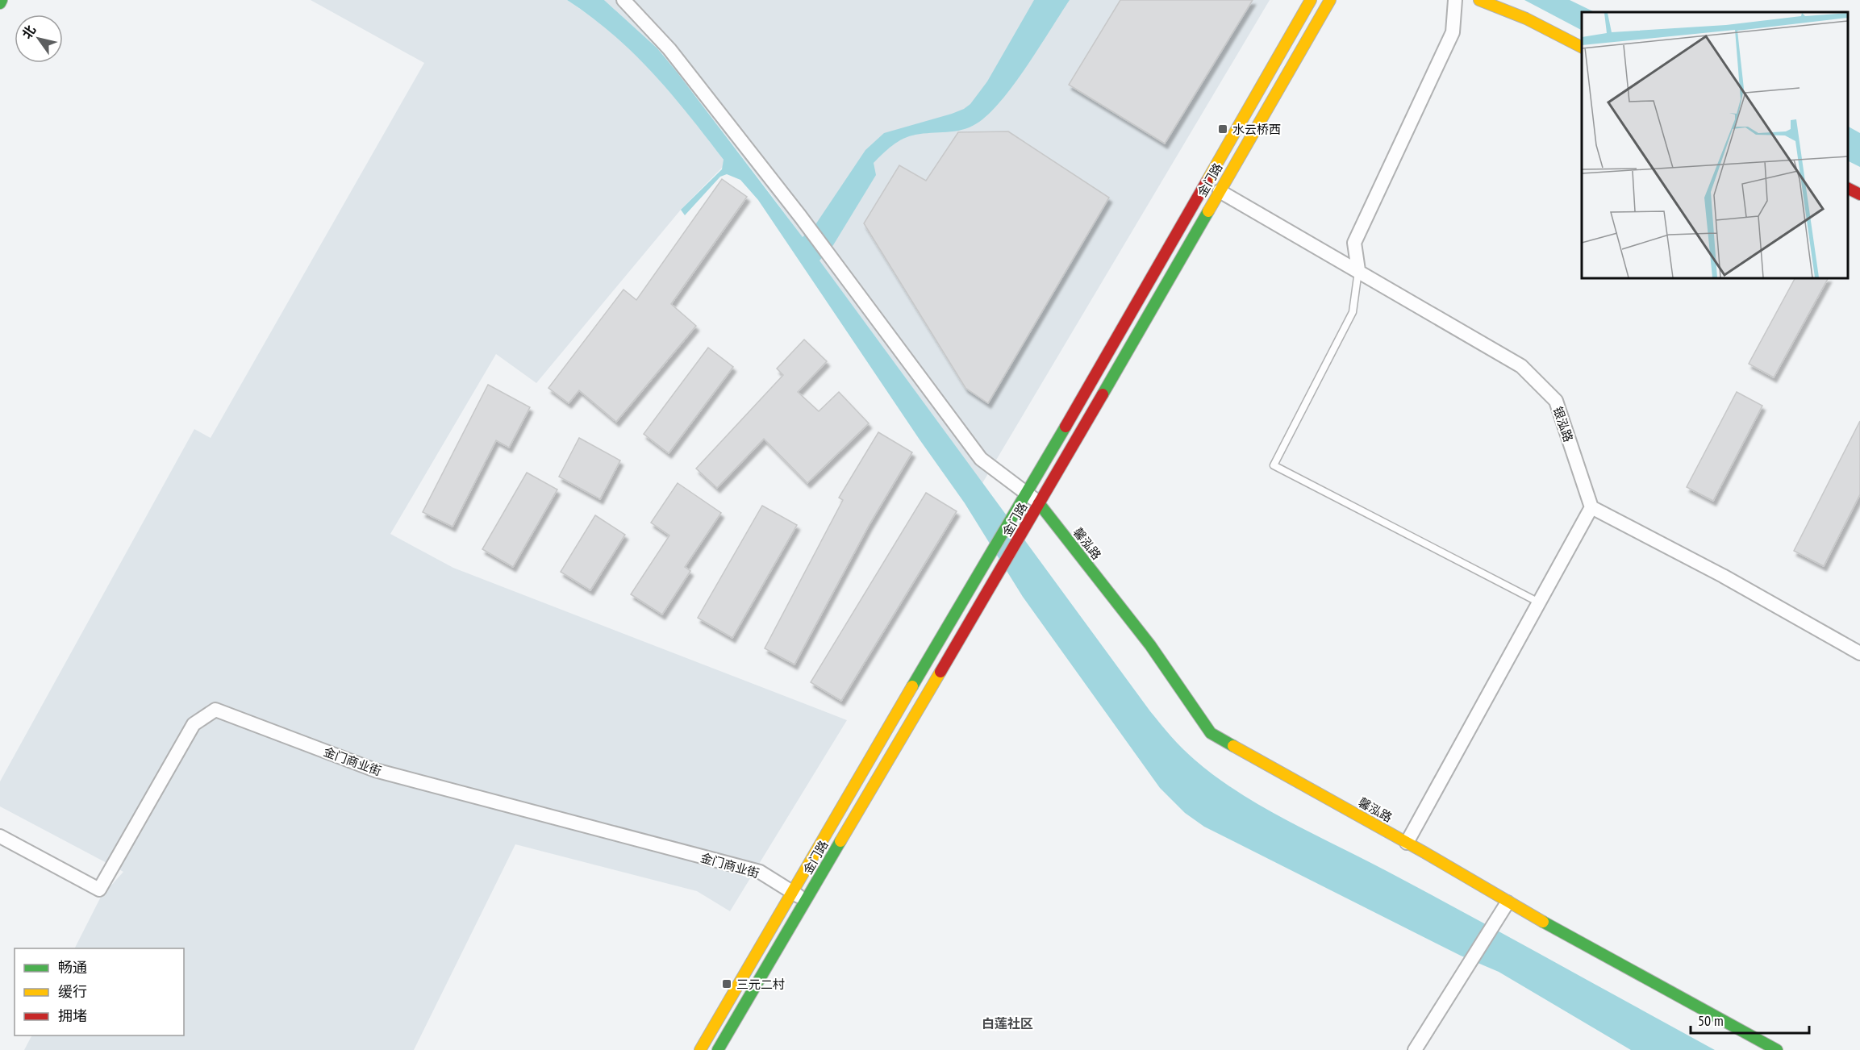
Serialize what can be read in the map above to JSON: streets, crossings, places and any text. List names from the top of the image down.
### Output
{
  "streets": {
    "main road": ["金门路", "馨泓路"],
    "street": ["银泓路", "金门商业街"]
  },
  "crossings": [
    ["金门路", "银泓路"],
    ["金门路", "馨泓路"],
    ["金门路", "金门商业街"]
  ],
  "districts": ["白莲社区"],
  "places": {
    "transit": ["水云桥西", "三元二村"]
  },
  "legend": ["畅通", "缓行", "拥堵"],
  "scale_bar": "50 m",
  "north": "top left"
}
